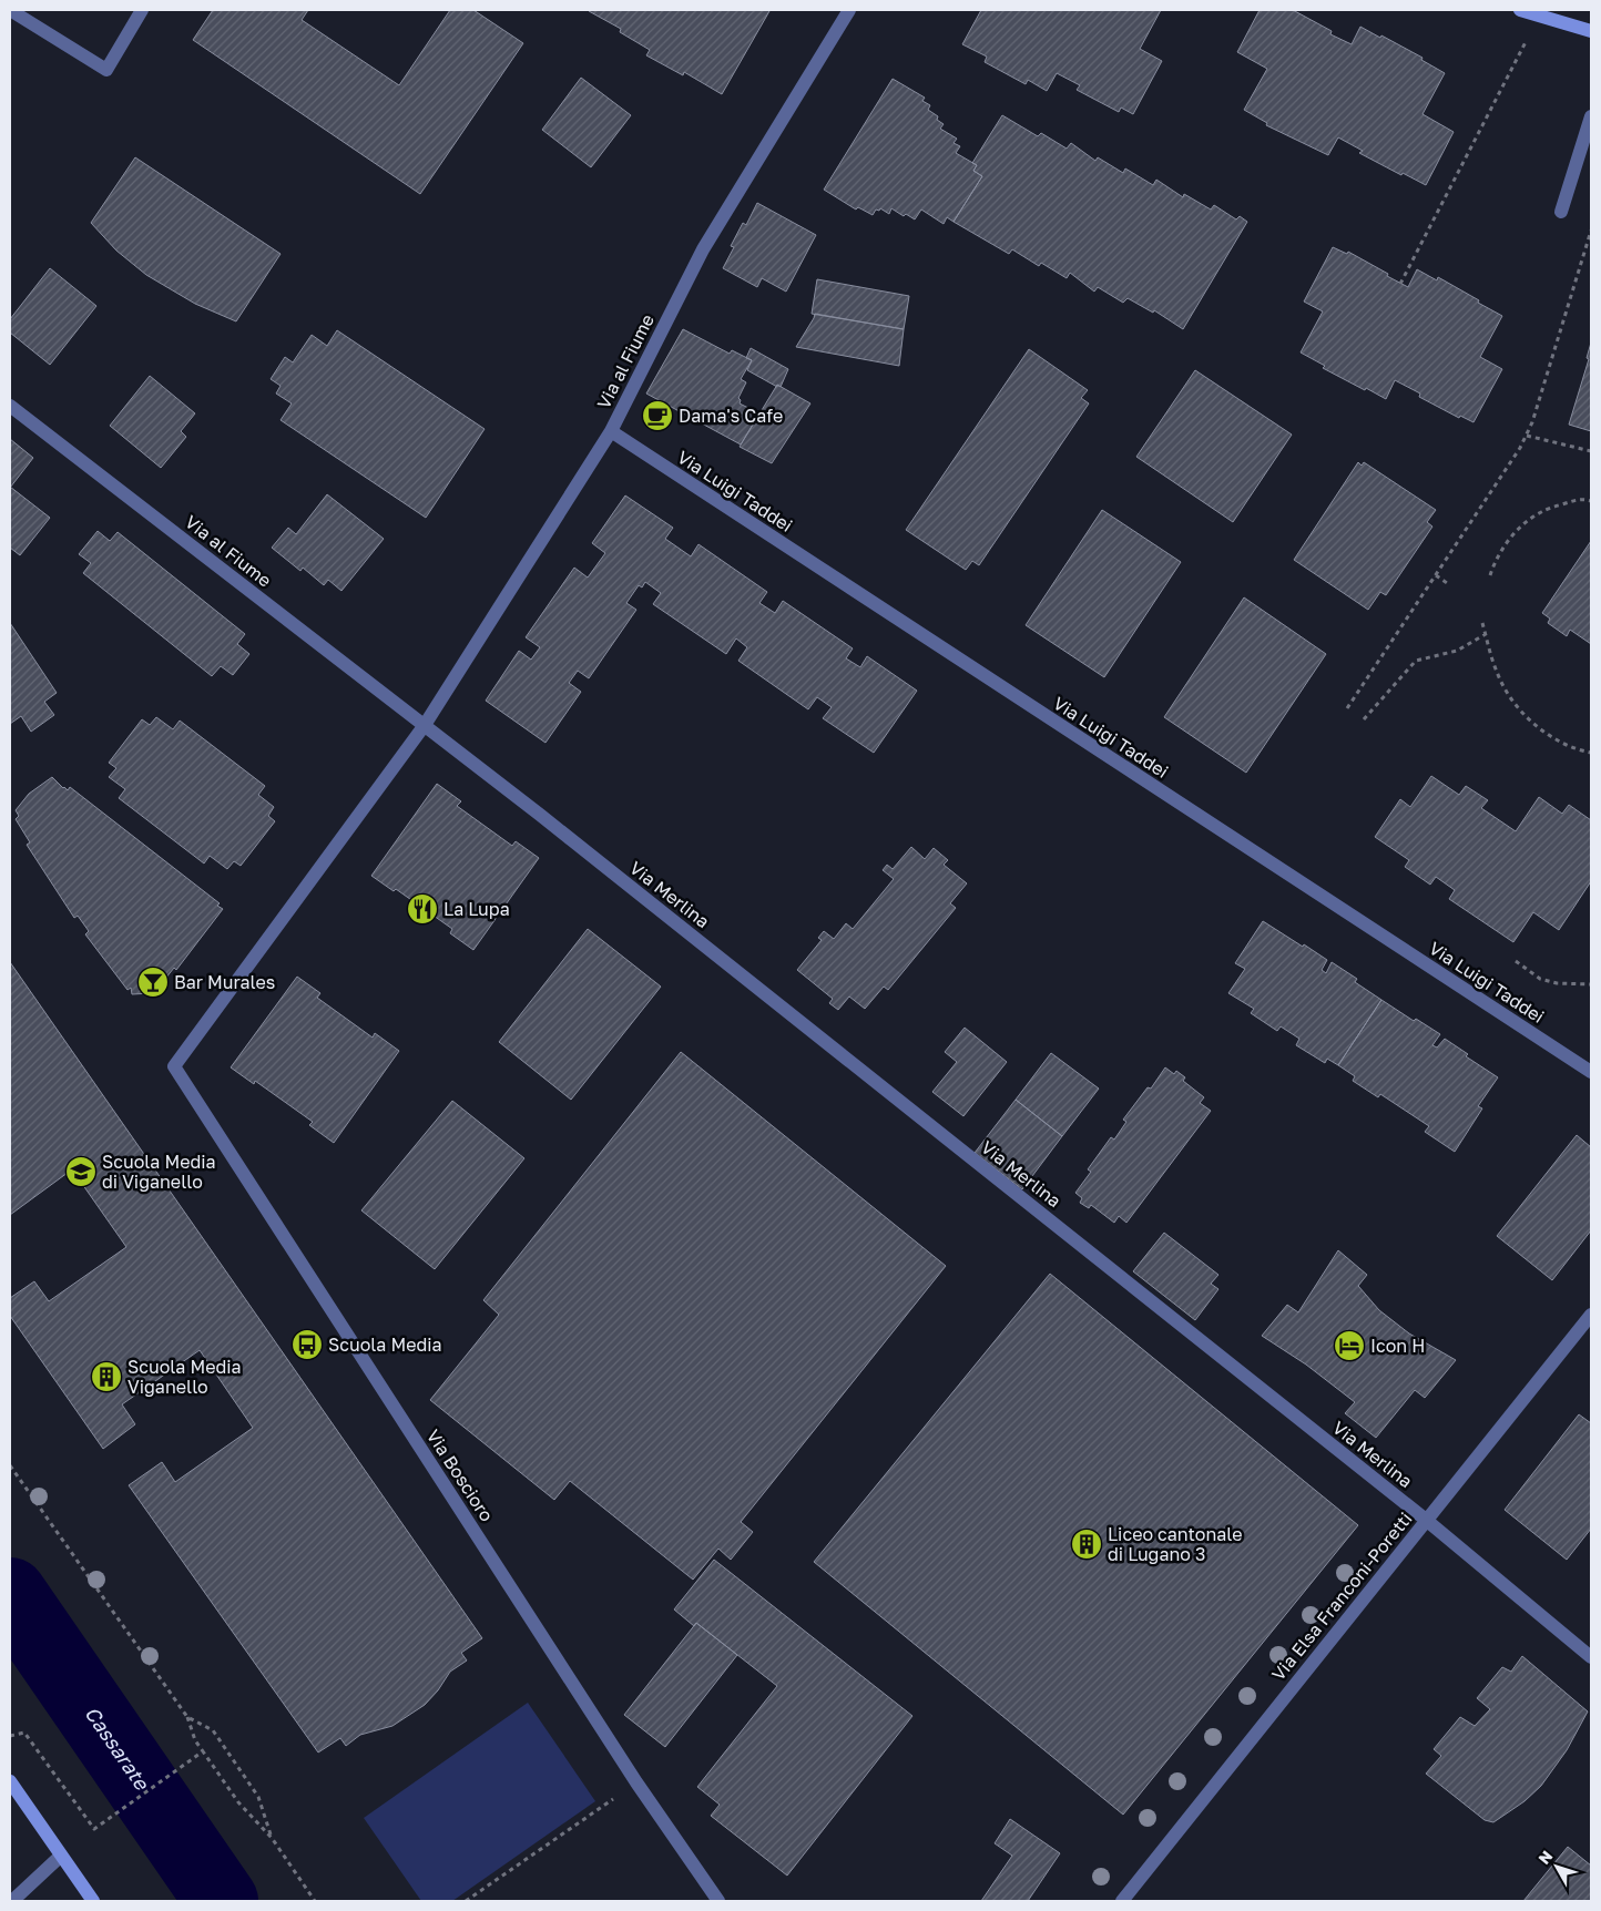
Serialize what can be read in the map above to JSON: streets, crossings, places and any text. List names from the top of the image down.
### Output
{
  "streets": {
    "street": [
      "Via al Fiume",
      "Via Luigi Taddei",
      "Via Merlina",
      "Via Boscioro",
      "Via Elsa Franconi-Poretti"
    ]
  },
  "crossings": [
    ["Via al Fiume", "Via Luigi Taddei"],
    ["Via al Fiume", "Via Merlina"],
    ["Via al Fiume", "Via Boscioro"],
    ["Via Merlina", "Via Elsa Franconi-Poretti"]
  ],
  "water": ["Cassarate"],
  "places": {
    "cafe": ["Dama's Cafe"],
    "restaurant": ["La Lupa"],
    "bar": ["Bar Murales"],
    "school or university": ["Scuola Media di Viganello"],
    "bus stop": ["Scuola Media"],
    "hotel": ["Icon H"],
    "building": ["Scuola Media Viganello", "Liceo cantonale di Lugano 3"]
  },
  "north": "top left"
}
